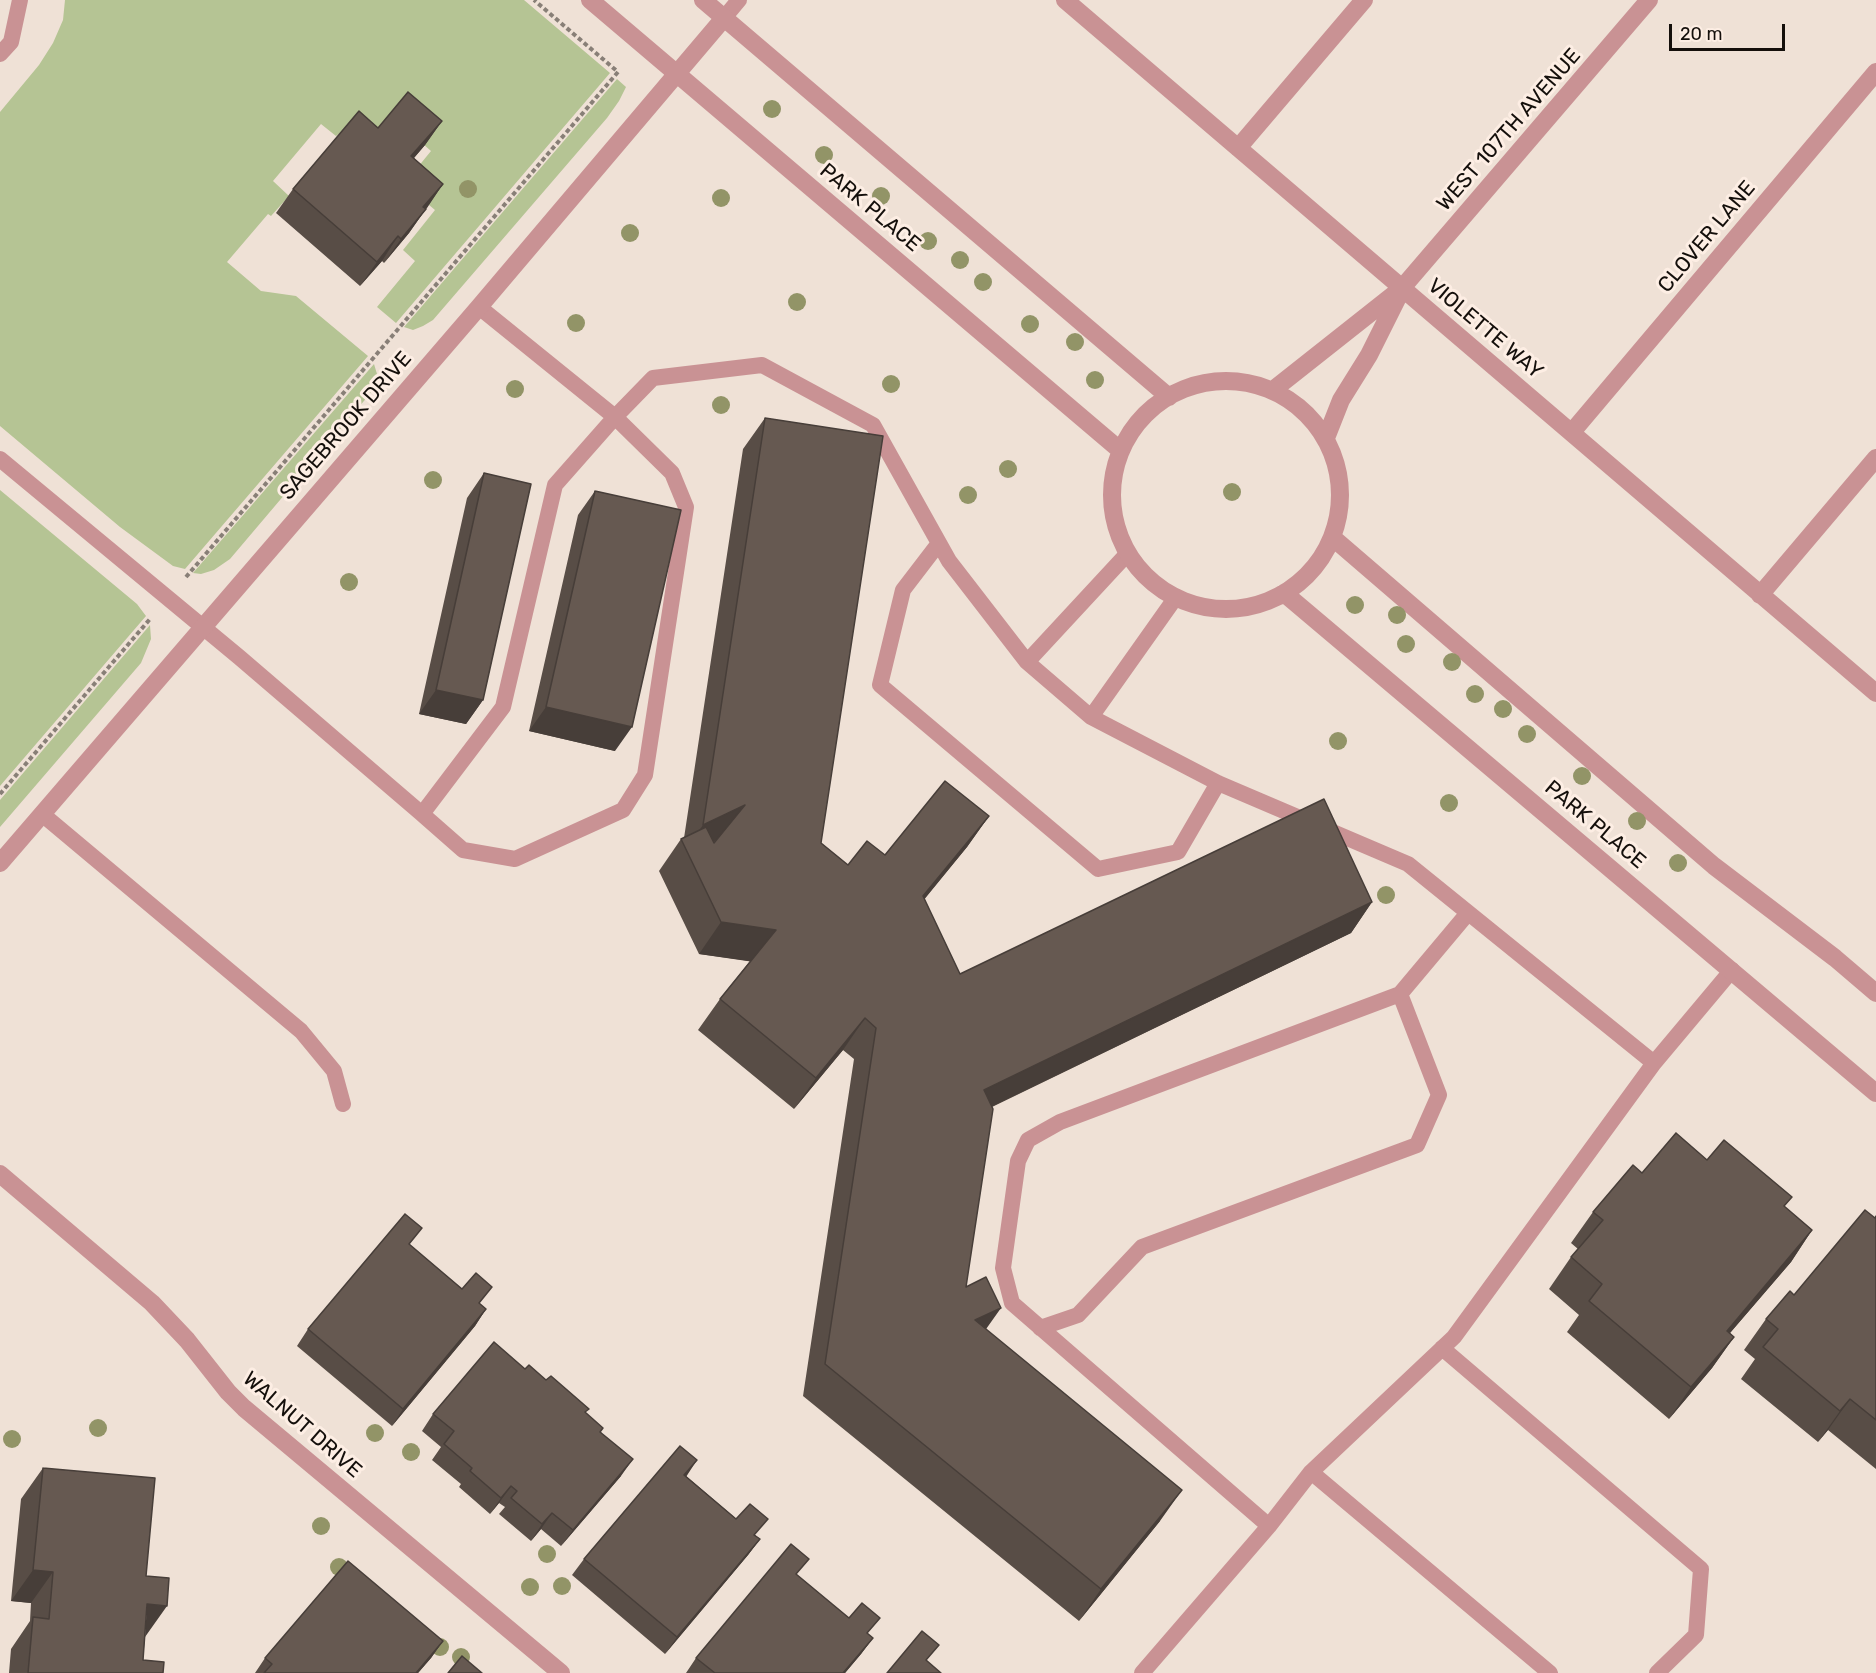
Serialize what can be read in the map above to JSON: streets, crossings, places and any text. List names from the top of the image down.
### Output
{
  "streets": {
    "street": [
      "WEST 107TH AVENUE",
      "PARK PLACE",
      "CLOVER LANE",
      "VIOLETTE WAY",
      "SAGEBROOK DRIVE",
      "WALNUT DRIVE"
    ]
  },
  "crossings": [
    ["WEST 107TH AVENUE", "VIOLETTE WAY"],
    ["PARK PLACE", "SAGEBROOK DRIVE"],
    ["CLOVER LANE", "VIOLETTE WAY"]
  ],
  "scale_bar": "20 m"
}
